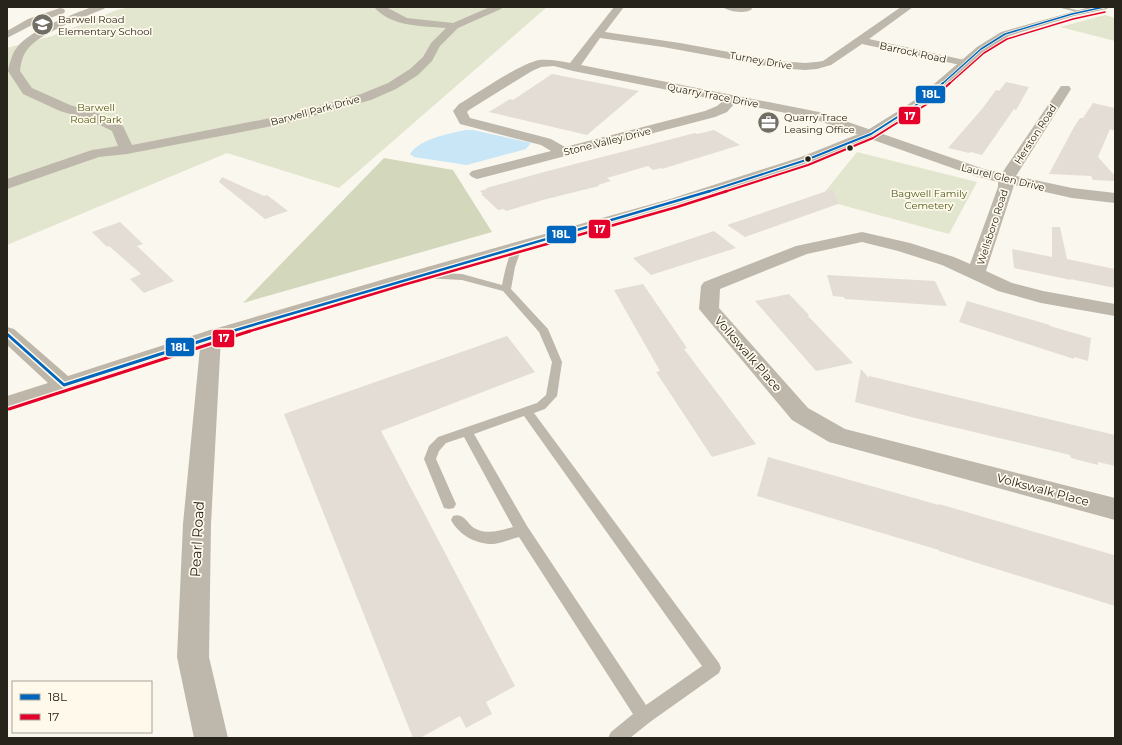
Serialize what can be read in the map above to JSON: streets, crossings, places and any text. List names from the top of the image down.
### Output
{
  "streets": {
    "street": [
      "Barrock Road",
      "Turney Drive",
      "Quarry Trace Drive",
      "Barwell Park Drive",
      "Herston Road",
      "Stone Valley Drive",
      "Laurel Glen Drive",
      "Wellsboro Road",
      "Volkswalk Place",
      "Pearl Road"
    ]
  },
  "crossings": [
    ["Barrock Road", "Turney Drive"],
    ["Quarry Trace Drive", "Stone Valley Drive"],
    ["Quarry Trace Drive", "Laurel Glen Drive"],
    ["Herston Road", "Laurel Glen Drive"],
    ["Herston Road", "Wellsboro Road"],
    ["Laurel Glen Drive", "Wellsboro Road"],
    ["Wellsboro Road", "Volkswalk Place"]
  ],
  "parks": ["Barwell Road Park", "Bagwell Family Cemetery"],
  "places": {
    "school or university": ["Barwell Road Elementary School"],
    "office": ["Quarry Trace Leasing Office"]
  },
  "lines": ["transit line 18L", "transit line 17"],
  "legend": ["18L", "17"]
}
